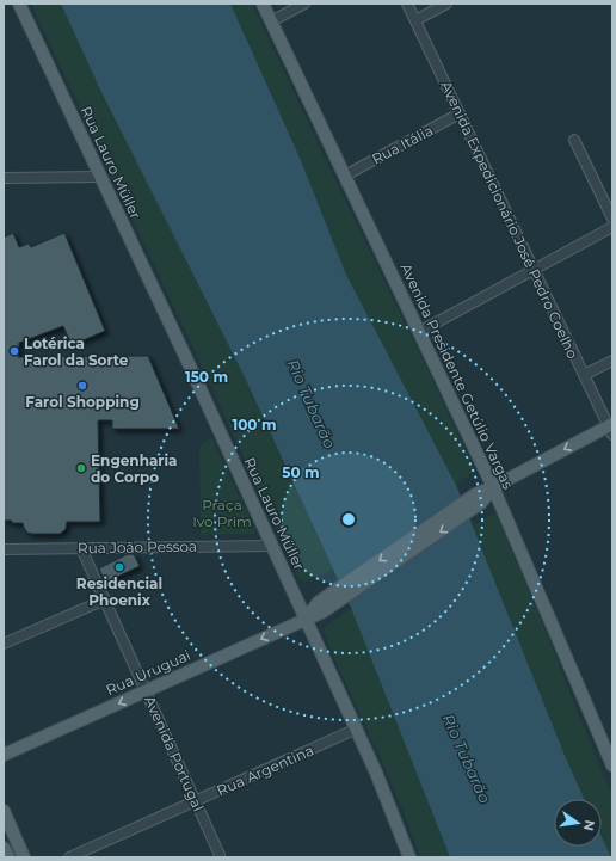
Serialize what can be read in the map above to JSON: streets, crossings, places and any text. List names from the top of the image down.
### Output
{
  "streets": {
    "main road": ["Rua Lauro Müller", "Avenida Presidente Getúlio Vargas", "Rua Uruguai"],
    "street": [
      "Rua Itália",
      "Avenida Expedicionário José Pedro Coelho",
      "Rua João Pessoa",
      "Avenida Portugal",
      "Rua Argentina"
    ]
  },
  "crossings": [
    ["Rua Itália", "Avenida Expedicionário José Pedro Coelho"],
    ["Rua Itália", "Avenida Presidente Getúlio Vargas"],
    ["Rua Lauro Müller", "Rua João Pessoa"],
    ["Rua Lauro Müller", "Rua Uruguai"],
    ["Rua Lauro Müller", "Rua Argentina"],
    ["Avenida Expedicionário José Pedro Coelho", "Rua Uruguai"],
    ["Avenida Presidente Getúlio Vargas", "Rua Uruguai"],
    ["Rua João Pessoa", "Avenida Portugal"],
    ["Rua Uruguai", "Avenida Portugal"],
    ["Avenida Portugal", "Rua Argentina"]
  ],
  "one_way": ["Rua Uruguai"],
  "water": ["Rio Tubarão"],
  "parks": ["Praça Ivo Prim"],
  "places": [
    "Lotérica Farol da Sorte",
    "Farol Shopping",
    "Engenharia do Corpo",
    "Residencial Phoenix"
  ],
  "north": "right",
  "rings": ["150 m", "100 m", "50 m"]
}
